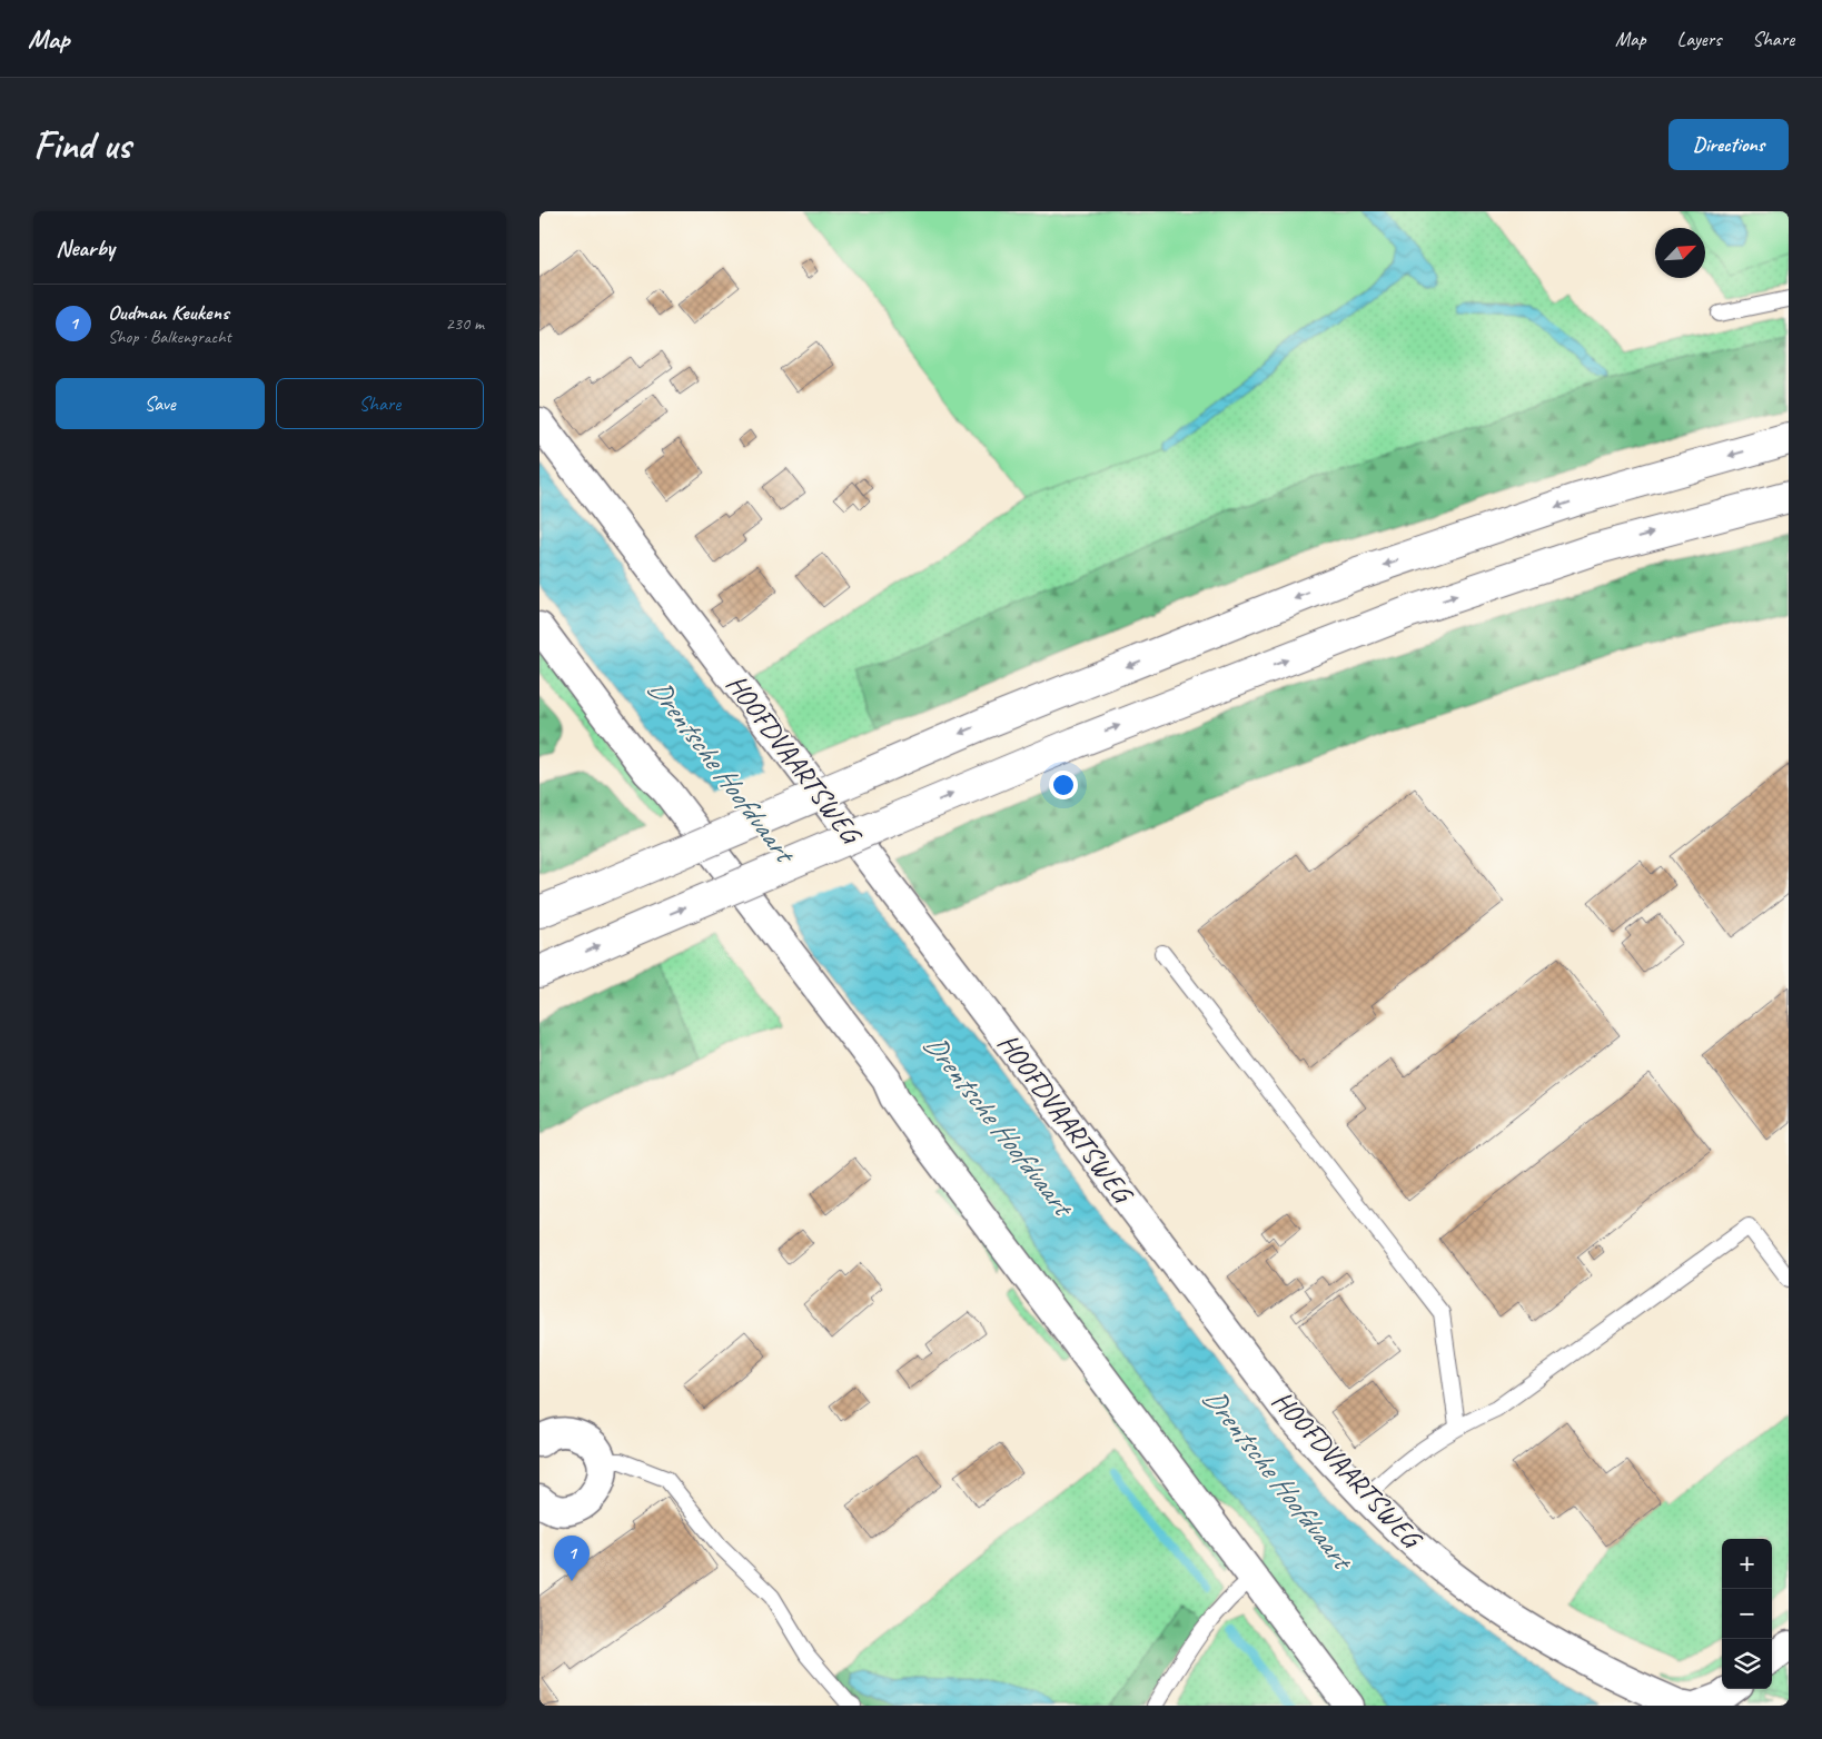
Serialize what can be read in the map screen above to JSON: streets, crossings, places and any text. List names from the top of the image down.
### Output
{
  "streets": {
    "street": ["HOOFDVAARTSWEG"]
  },
  "water": ["Drentsche Hoofdvaart"],
  "north": "top right",
  "page": {
    "header": "Map",
    "nav": ["Map", "Layers", "Share"],
    "buttons": [
      "Directions",
      ["Save", "Share"]
    ],
    "title": "Find us",
    "heading": "Nearby",
    "list": [
      {
        "mark": "1",
        "name": "Oudman Keukens",
        "note": "Shop · Balkengracht",
        "value": "230 m"
      }
    ],
    "pins": "1",
    "map_buttons": ["+", "−"]
  }
}
